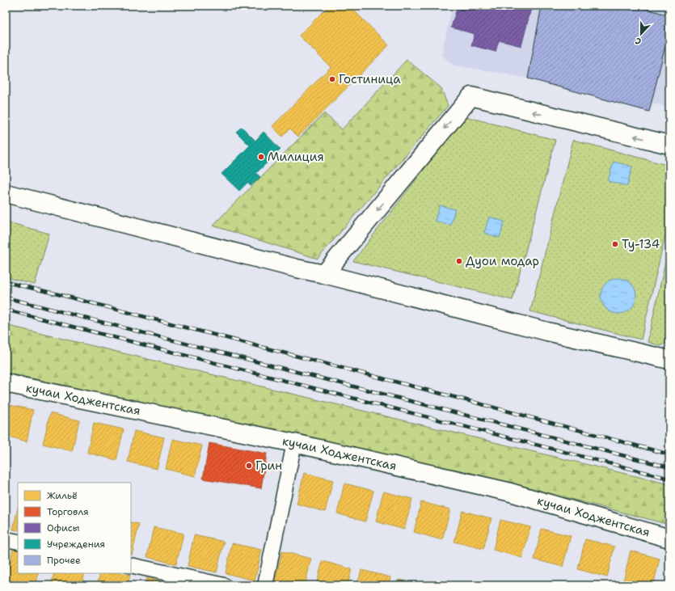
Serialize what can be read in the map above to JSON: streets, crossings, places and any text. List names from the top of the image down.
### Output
{
  "streets": {
    "street": ["кучаи Ходжентская"]
  },
  "places": [
    "Гостиница",
    "Милиция",
    "Ту-134",
    "Дуои модар",
    "Грин"
  ],
  "legend": [
    "Жильё",
    "Торговля",
    "Офисы",
    "Учреждения",
    "Прочее"
  ],
  "north": "bottom"
}
